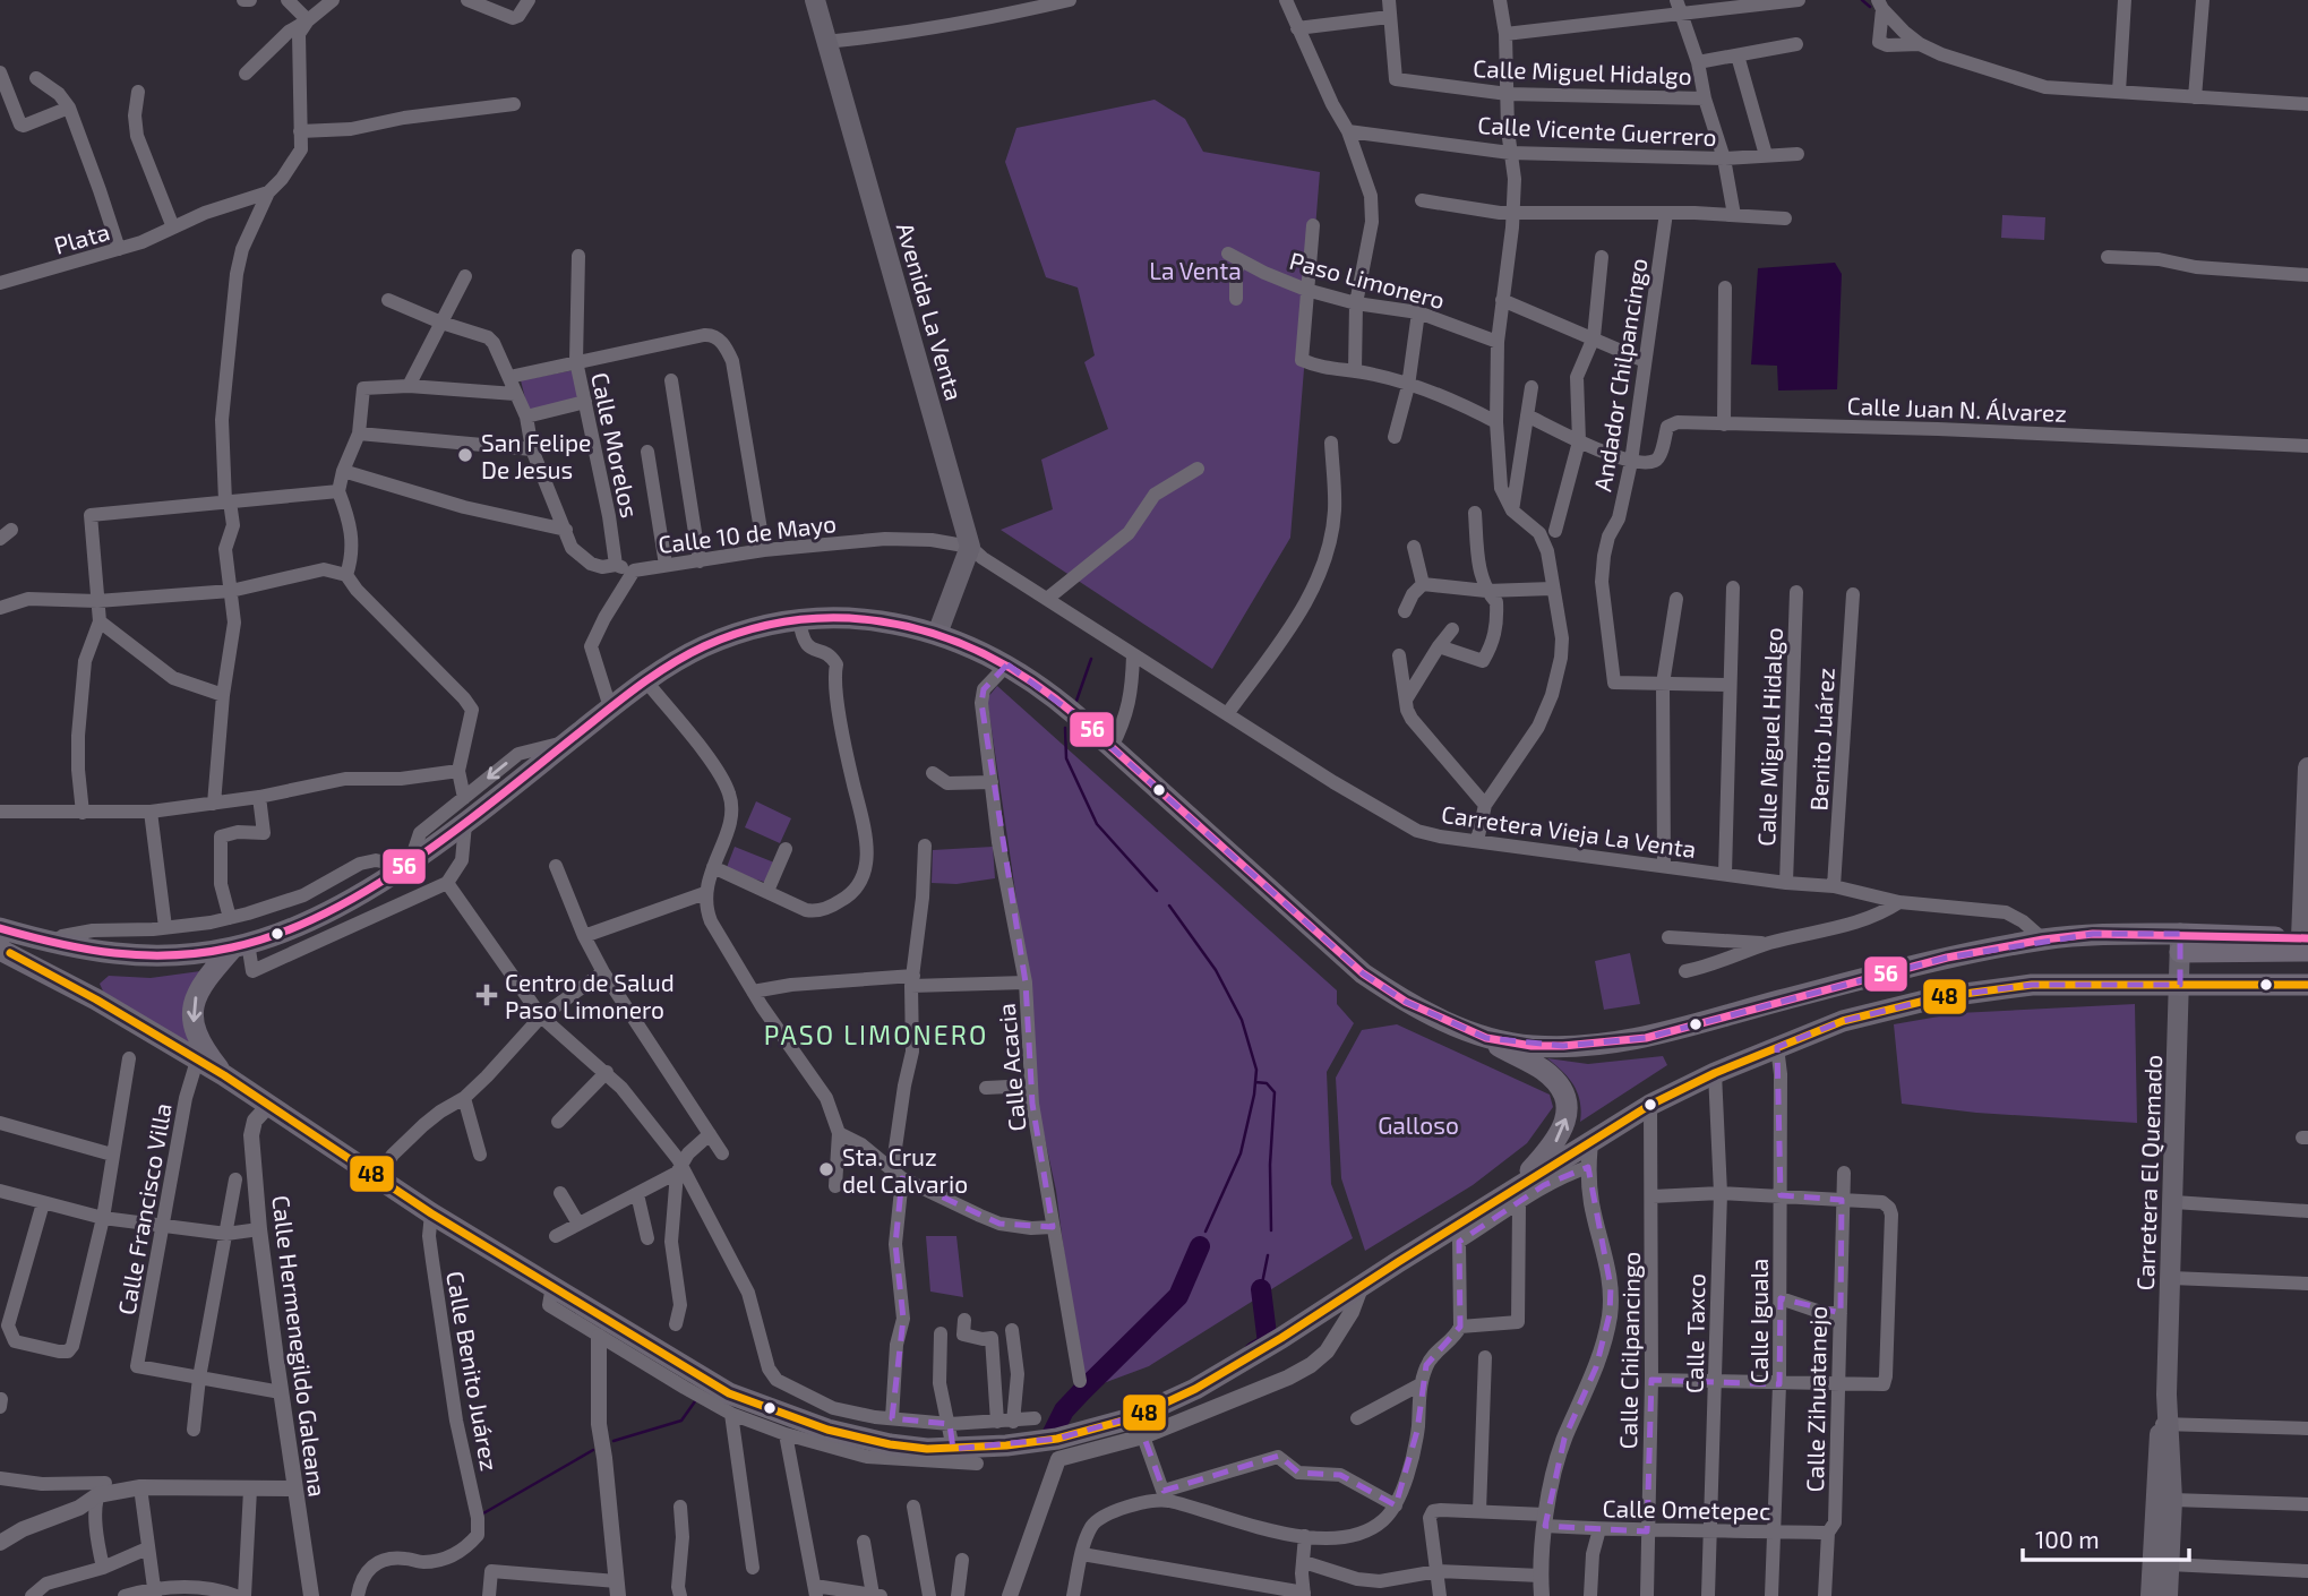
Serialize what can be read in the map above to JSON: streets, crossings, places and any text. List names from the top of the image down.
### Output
{
  "streets": {
    "main road": ["Avenida La Venta", "Carretera El Quemado"],
    "street": [
      "Calle Miguel Hidalgo",
      "Calle Vicente Guerrero",
      "Plata",
      "Paso Limonero",
      "Andador Chilpancingo",
      "Calle Juan N. Álvarez",
      "Calle Morelos",
      "Calle 10 de Mayo",
      "Benito Juárez",
      "Carretera Vieja La Venta",
      "Calle Acacia",
      "Calle Francisco Villa",
      "Calle Iguala",
      "Calle Taxco",
      "Calle Hermenegildo Galeana",
      "Calle Chilpancingo",
      "Calle Benito Juárez",
      "Calle Zihuatanejo",
      "Calle Ometepec"
    ]
  },
  "crossings": [
    ["Calle Miguel Hidalgo", "Carretera Vieja La Venta"],
    ["Avenida La Venta", "Calle 10 de Mayo"],
    ["Avenida La Venta", "Carretera Vieja La Venta"],
    ["Andador Chilpancingo", "Calle Juan N. Álvarez"],
    ["Calle 10 de Mayo", "Carretera Vieja La Venta"],
    ["Benito Juárez", "Carretera Vieja La Venta"],
    ["Calle Iguala", "Calle Ometepec"],
    ["Calle Taxco", "Calle Ometepec"],
    ["Calle Chilpancingo", "Calle Ometepec"],
    ["Calle Zihuatanejo", "Calle Ometepec"]
  ],
  "districts": ["PASO LIMONERO"],
  "parks": ["La Venta", "Galloso"],
  "places": {
    "other": ["San Felipe De Jesus", "Sta. Cruz del Calvario"],
    "health": ["Centro de Salud Paso Limonero"]
  },
  "lines": ["transit line 56", "transit line 48"],
  "scale_bar": "100 m"
}
